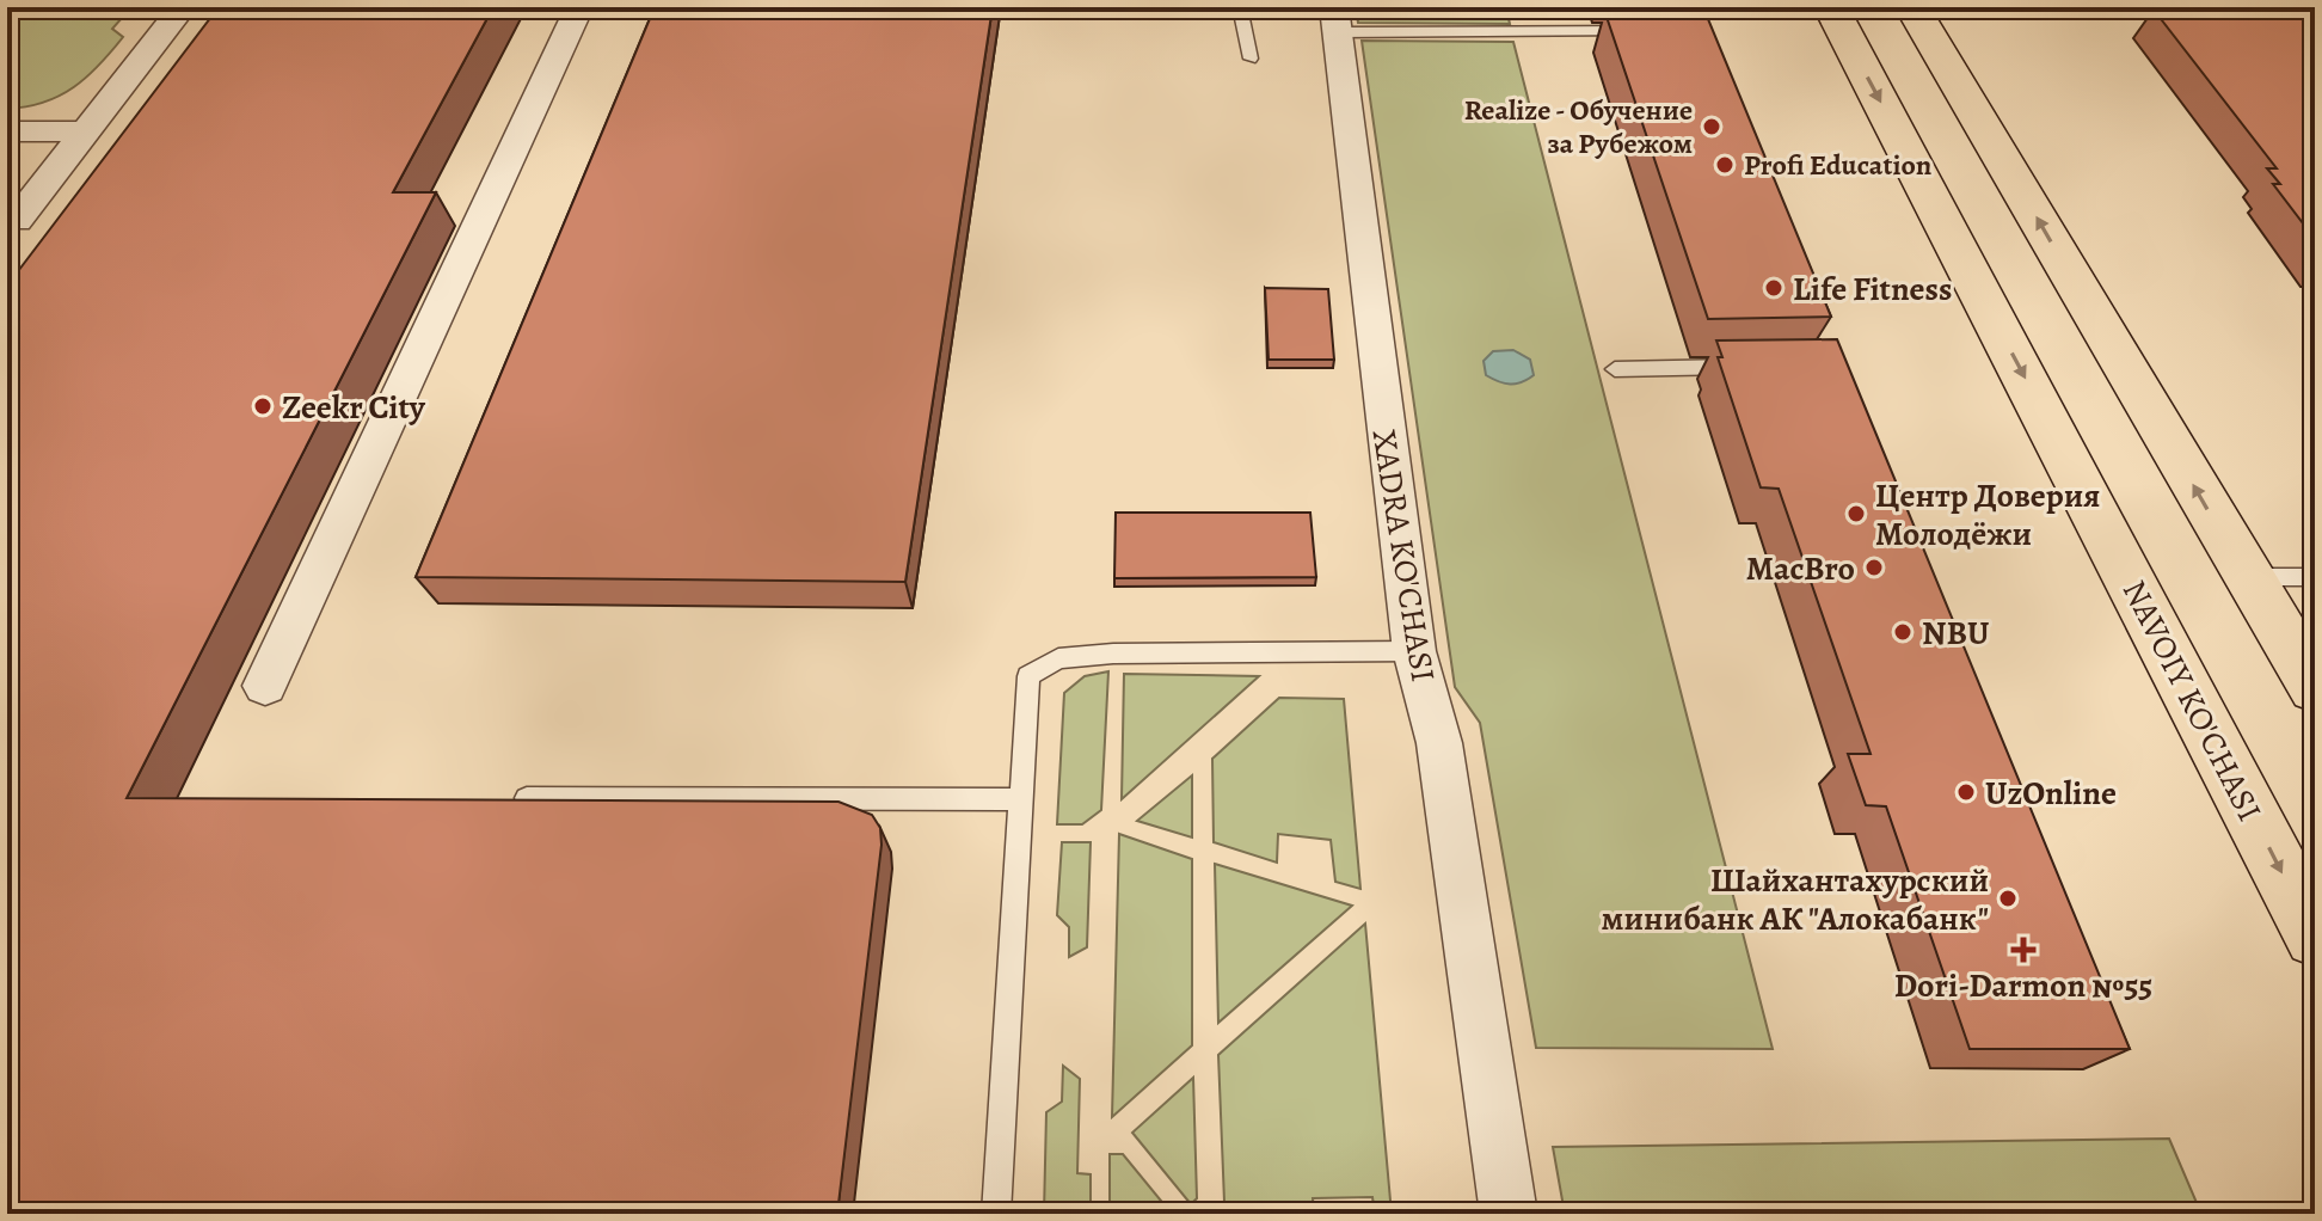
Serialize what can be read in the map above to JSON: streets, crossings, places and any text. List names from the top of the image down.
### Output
{
  "streets": {
    "main road": ["NAVOIY KO'CHASI"],
    "street": ["XADRA KO'CHASI"]
  },
  "places": {
    "other": [
      "Realize - Обучение за Рубежом",
      "Profi Education",
      "Life Fitness",
      "Zeekr City",
      "Центр Доверия Молодёжи",
      "MacBro",
      "NBU",
      "UzOnline",
      "Шайхантахурский минибанк АК \"Алокабанк\""
    ],
    "health": ["Dori-Darmon №55"]
  }
}
